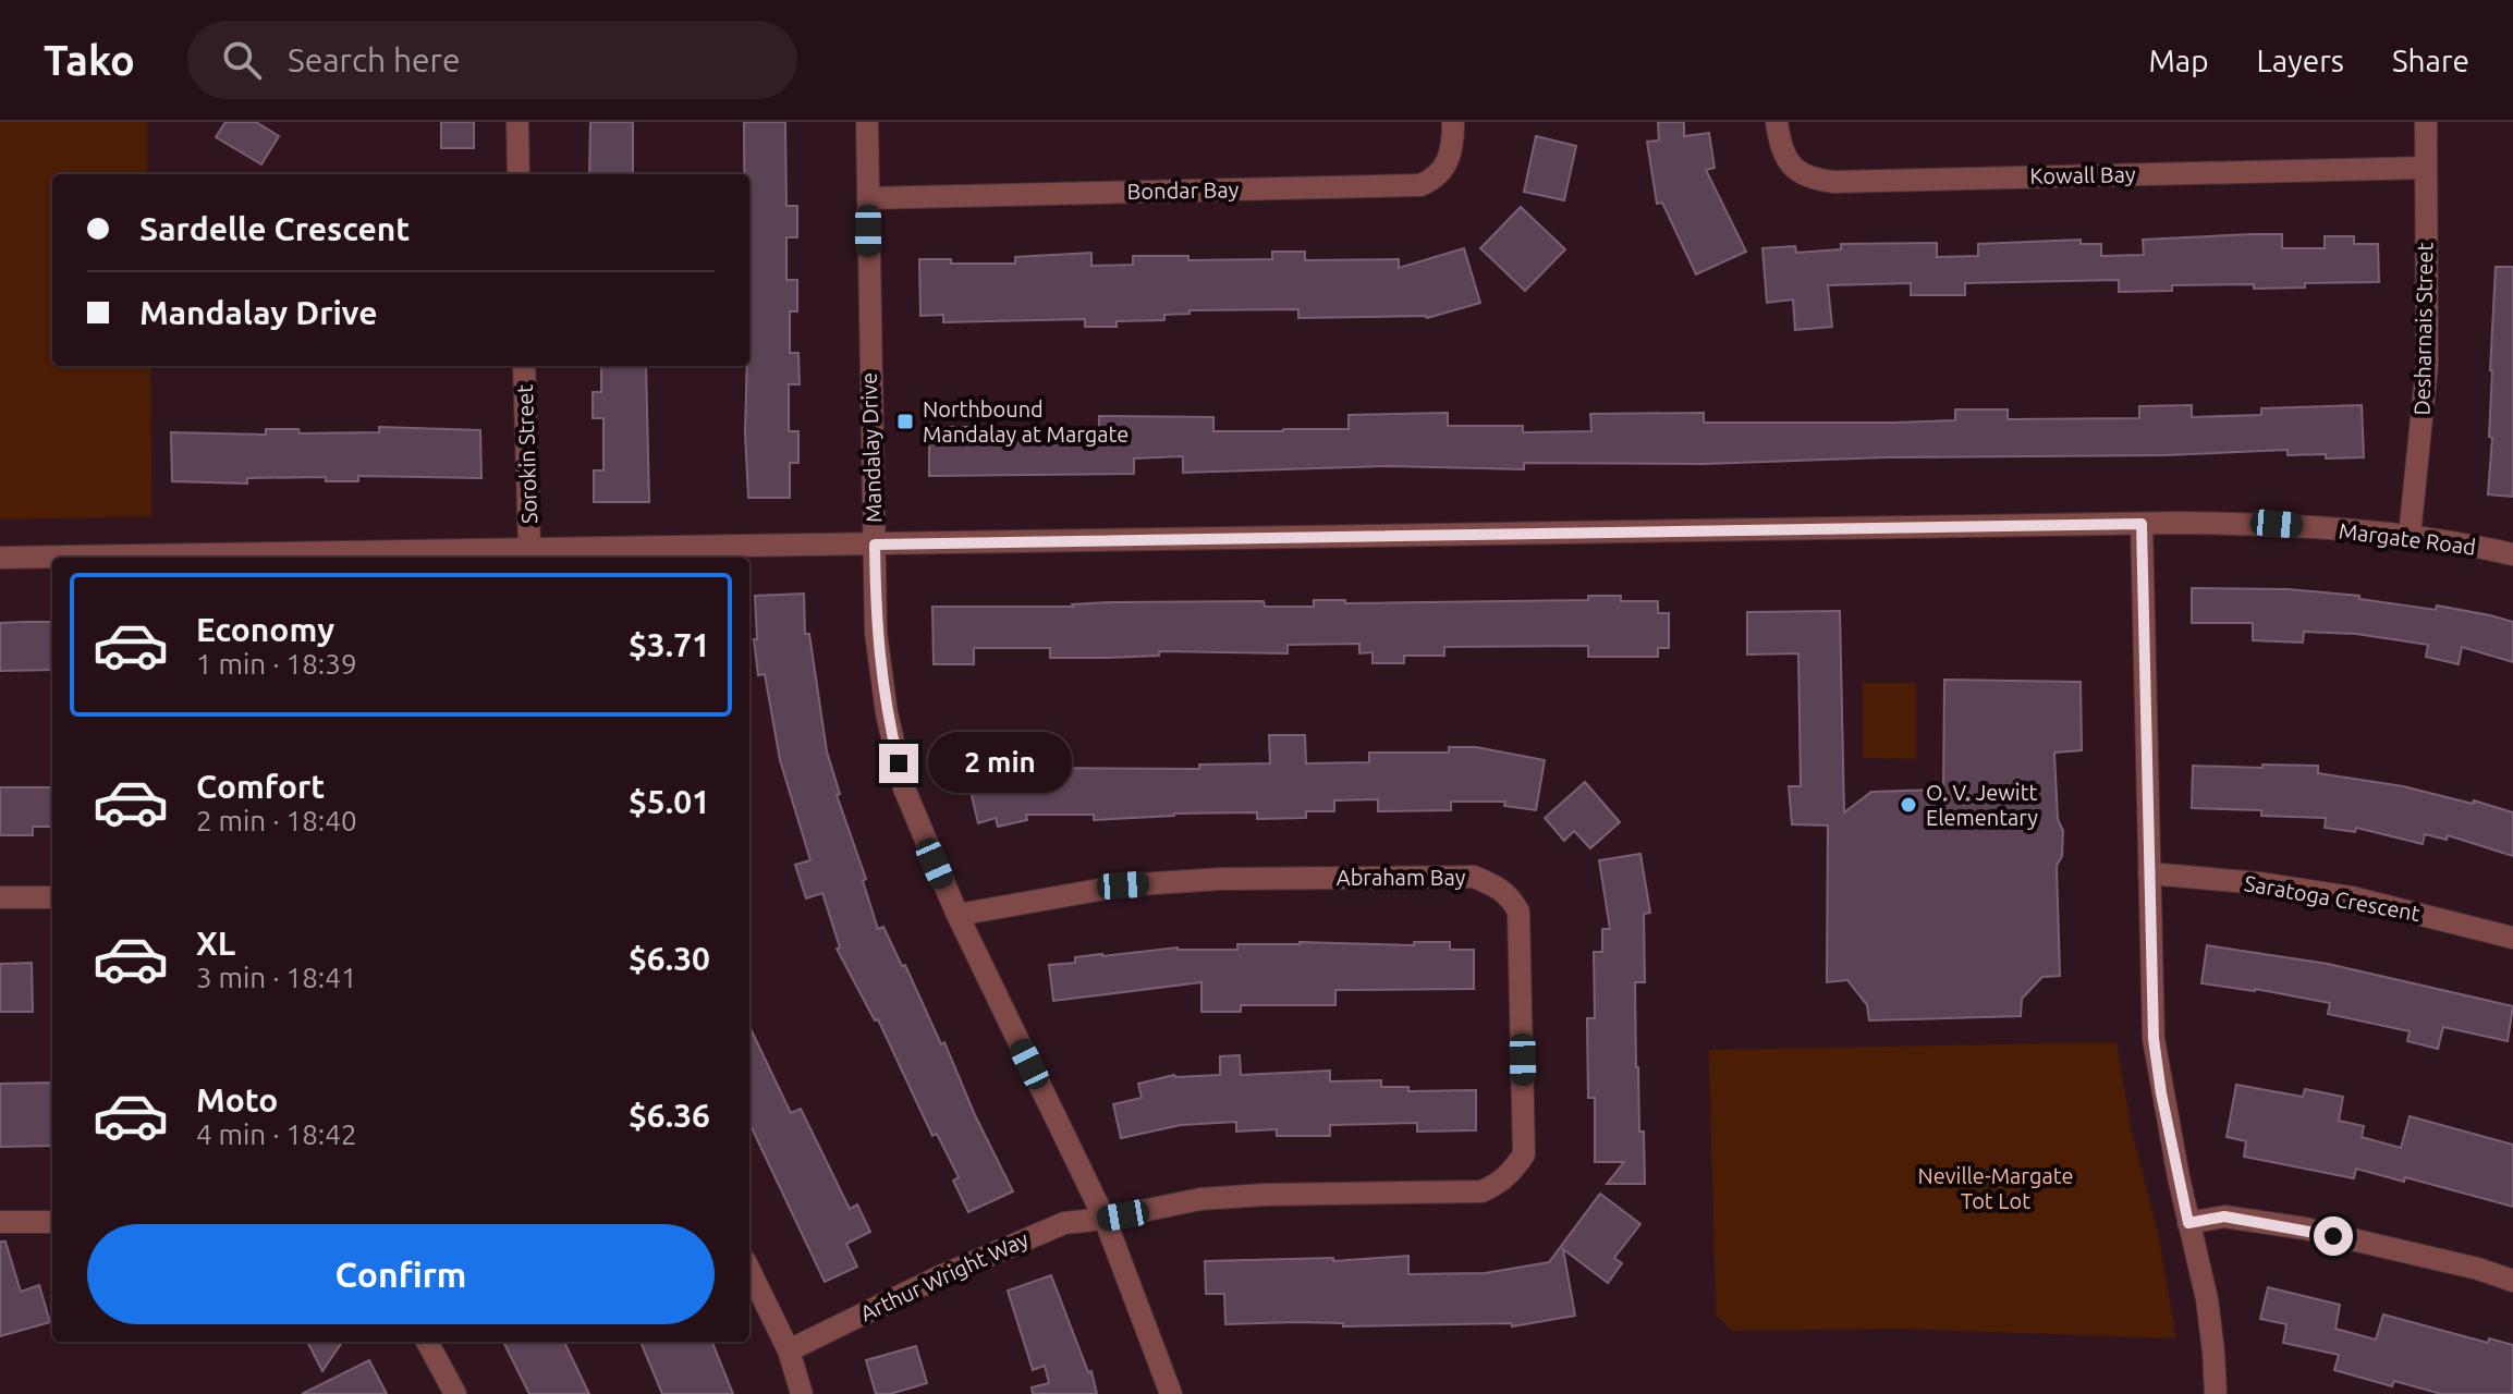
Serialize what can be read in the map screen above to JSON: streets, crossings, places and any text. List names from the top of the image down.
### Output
{
  "streets": {
    "street": [
      "Kowall Bay",
      "Bondar Bay",
      "Desharnais Street",
      "Mandalay Drive",
      "Sorokin Street",
      "Margate Road",
      "Abraham Bay",
      "Saratoga Crescent",
      "Arthur Wright Way"
    ]
  },
  "crossings": [
    ["Kowall Bay", "Desharnais Street"],
    ["Bondar Bay", "Mandalay Drive"],
    ["Desharnais Street", "Margate Road"],
    ["Mandalay Drive", "Margate Road"],
    ["Mandalay Drive", "Abraham Bay"],
    ["Mandalay Drive", "Arthur Wright Way"],
    ["Sorokin Street", "Margate Road"],
    ["Abraham Bay", "Arthur Wright Way"]
  ],
  "parks": ["Neville-Margate Tot Lot"],
  "places": {
    "transit": ["Northbound Mandalay at Margate"],
    "other": ["O. V. Jewitt Elementary"]
  },
  "page": {
    "header": "Tako",
    "search": "Search here",
    "nav": ["Map", "Layers", "Share"],
    "banner": ["Sardelle Crescent", "Mandalay Drive"],
    "list": [
      {
        "name": "Economy",
        "note": "1 min · 18:39",
        "value": "$3.71"
      },
      {
        "name": "Comfort",
        "note": "2 min · 18:40",
        "value": "$5.01"
      },
      {
        "name": "XL",
        "note": "3 min · 18:41",
        "value": "$6.30"
      },
      {
        "name": "Moto",
        "note": "4 min · 18:42",
        "value": "$6.36"
      }
    ],
    "bubble": "2 min",
    "buttons": "Confirm"
  }
}
